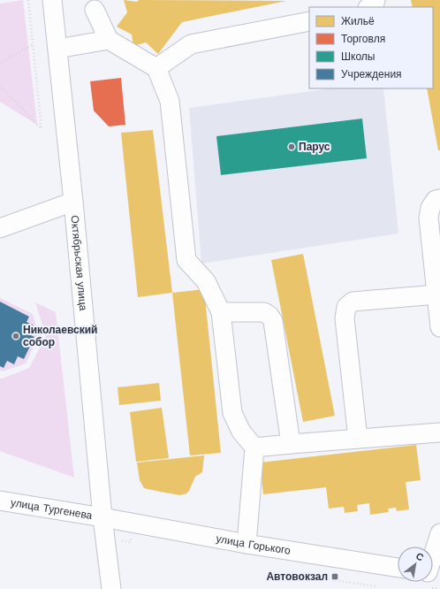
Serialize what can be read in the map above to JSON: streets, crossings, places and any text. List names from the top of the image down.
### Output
{
  "streets": {
    "street": ["Октябрьская улица", "улица Тургенева", "улица Горького"]
  },
  "crossings": [
    ["Октябрьская улица", "улица Тургенева"],
    ["Октябрьская улица", "улица Горького"],
    ["улица Тургенева", "улица Горького"]
  ],
  "places": {
    "other": ["Парус", "Николаевский собор"],
    "transit": ["Автовокзал"]
  },
  "legend": [
    "Жильё",
    "Торговля",
    "Школы",
    "Учреждения"
  ],
  "north": "top right"
}
